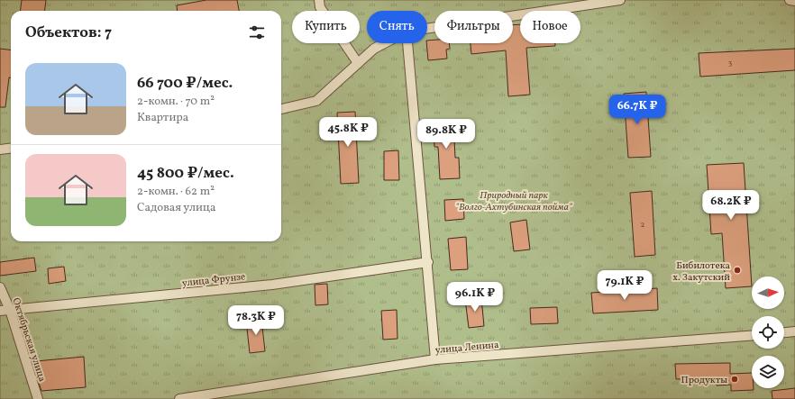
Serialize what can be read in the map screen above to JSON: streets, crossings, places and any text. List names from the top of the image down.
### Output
{
  "streets": {
    "street": ["улица Фрунзе", "Октябрьская улица", "улица Ленина"]
  },
  "crossings": [
    ["улица Фрунзе", "Октябрьская улица"]
  ],
  "parks": ["Природный парк \"Волго-Ахтубинская пойма\""],
  "places": ["Бибилотека х. Закутский", "Продукты"],
  "house_numbers": ["3", "2"],
  "north": "right",
  "page": {
    "chip": [
      "Купить",
      "Снять",
      "Фильтры",
      "Новое"
    ],
    "heading": "Объектов: 7",
    "list": [
      {
        "name": "66 700 ₽/мес.",
        "note": "2-комн. · 70 m² · Квартира"
      },
      {
        "name": "45 800 ₽/мес.",
        "note": "2-комн. · 62 m² · Садовая улица"
      }
    ],
    "price": [
      "66.7K ₽",
      "45.8K ₽",
      "89.8K ₽",
      "68.2K ₽",
      "79.1K ₽",
      "96.1K ₽",
      "78.3K ₽"
    ]
  }
}
